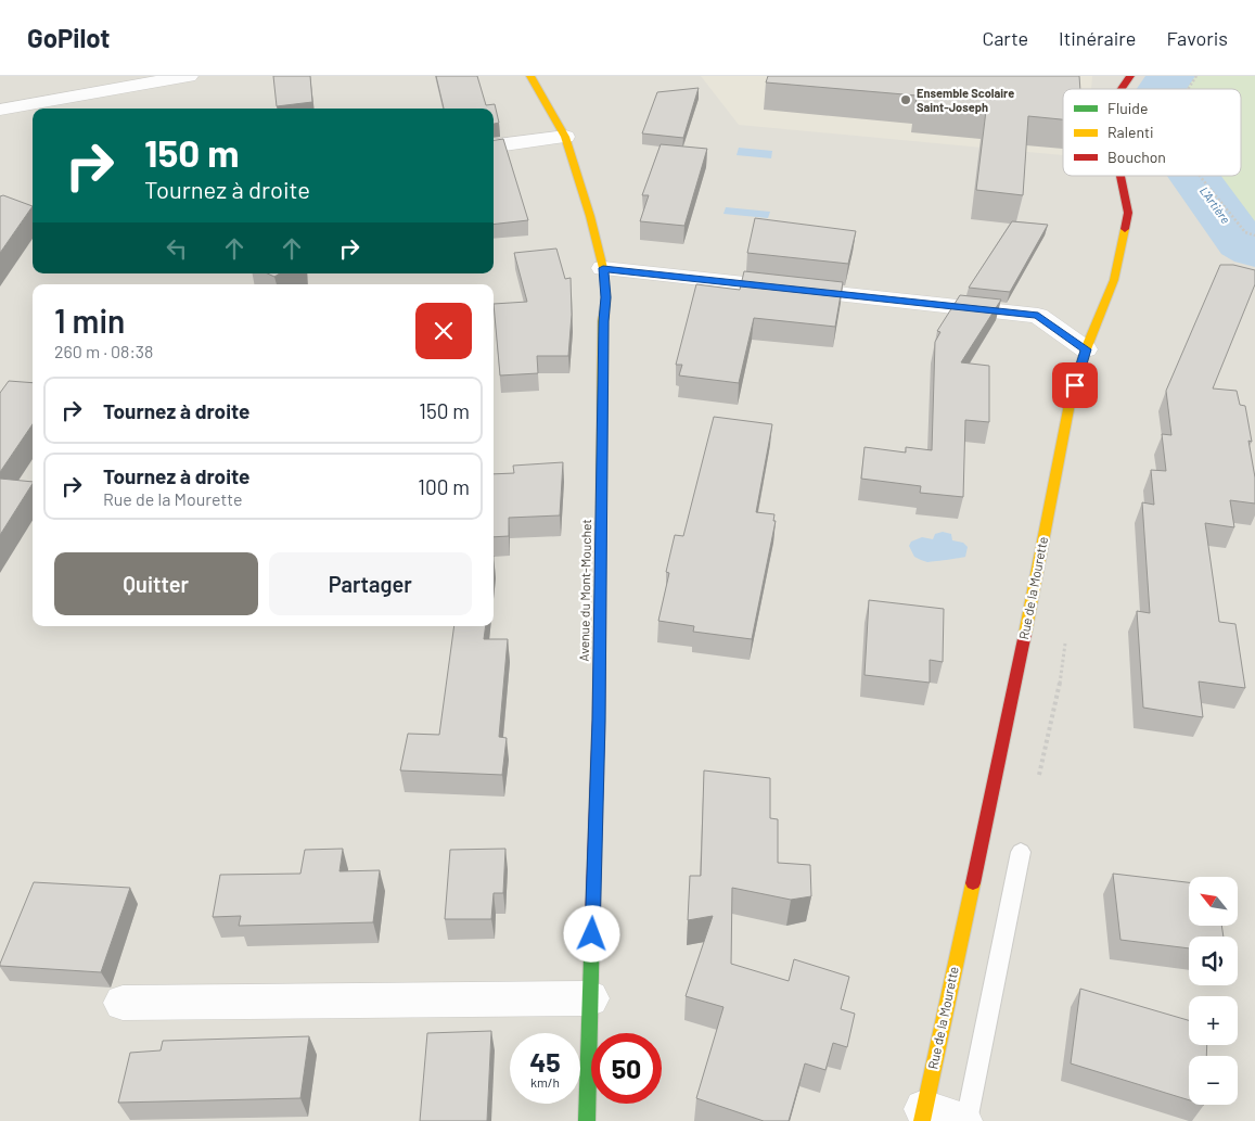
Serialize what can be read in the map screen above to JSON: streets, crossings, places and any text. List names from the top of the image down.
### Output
{
  "streets": {
    "street": ["Rue de la Mourette", "Avenue du Mont-Mouchet"]
  },
  "water": ["L'Artière"],
  "places": ["Ensemble Scolaire Saint-Joseph"],
  "legend": ["Fluide", "Ralenti", "Bouchon"],
  "north": "top left",
  "page": {
    "header": "GoPilot",
    "nav": ["Carte", "Itinéraire", "Favoris"],
    "turn": ["150 m", "Tournez à droite"],
    "heading": ["1 min", "260 m · 08:38"],
    "list": [
      {
        "name": "Tournez à droite",
        "value": "150 m"
      },
      {
        "name": "Tournez à droite",
        "note": "Rue de la Mourette",
        "value": "100 m"
      }
    ],
    "buttons": ["Quitter", "Partager"],
    "map_buttons": ["+", "−"],
    "speed": "45 km/h",
    "limit": "50"
  }
}
